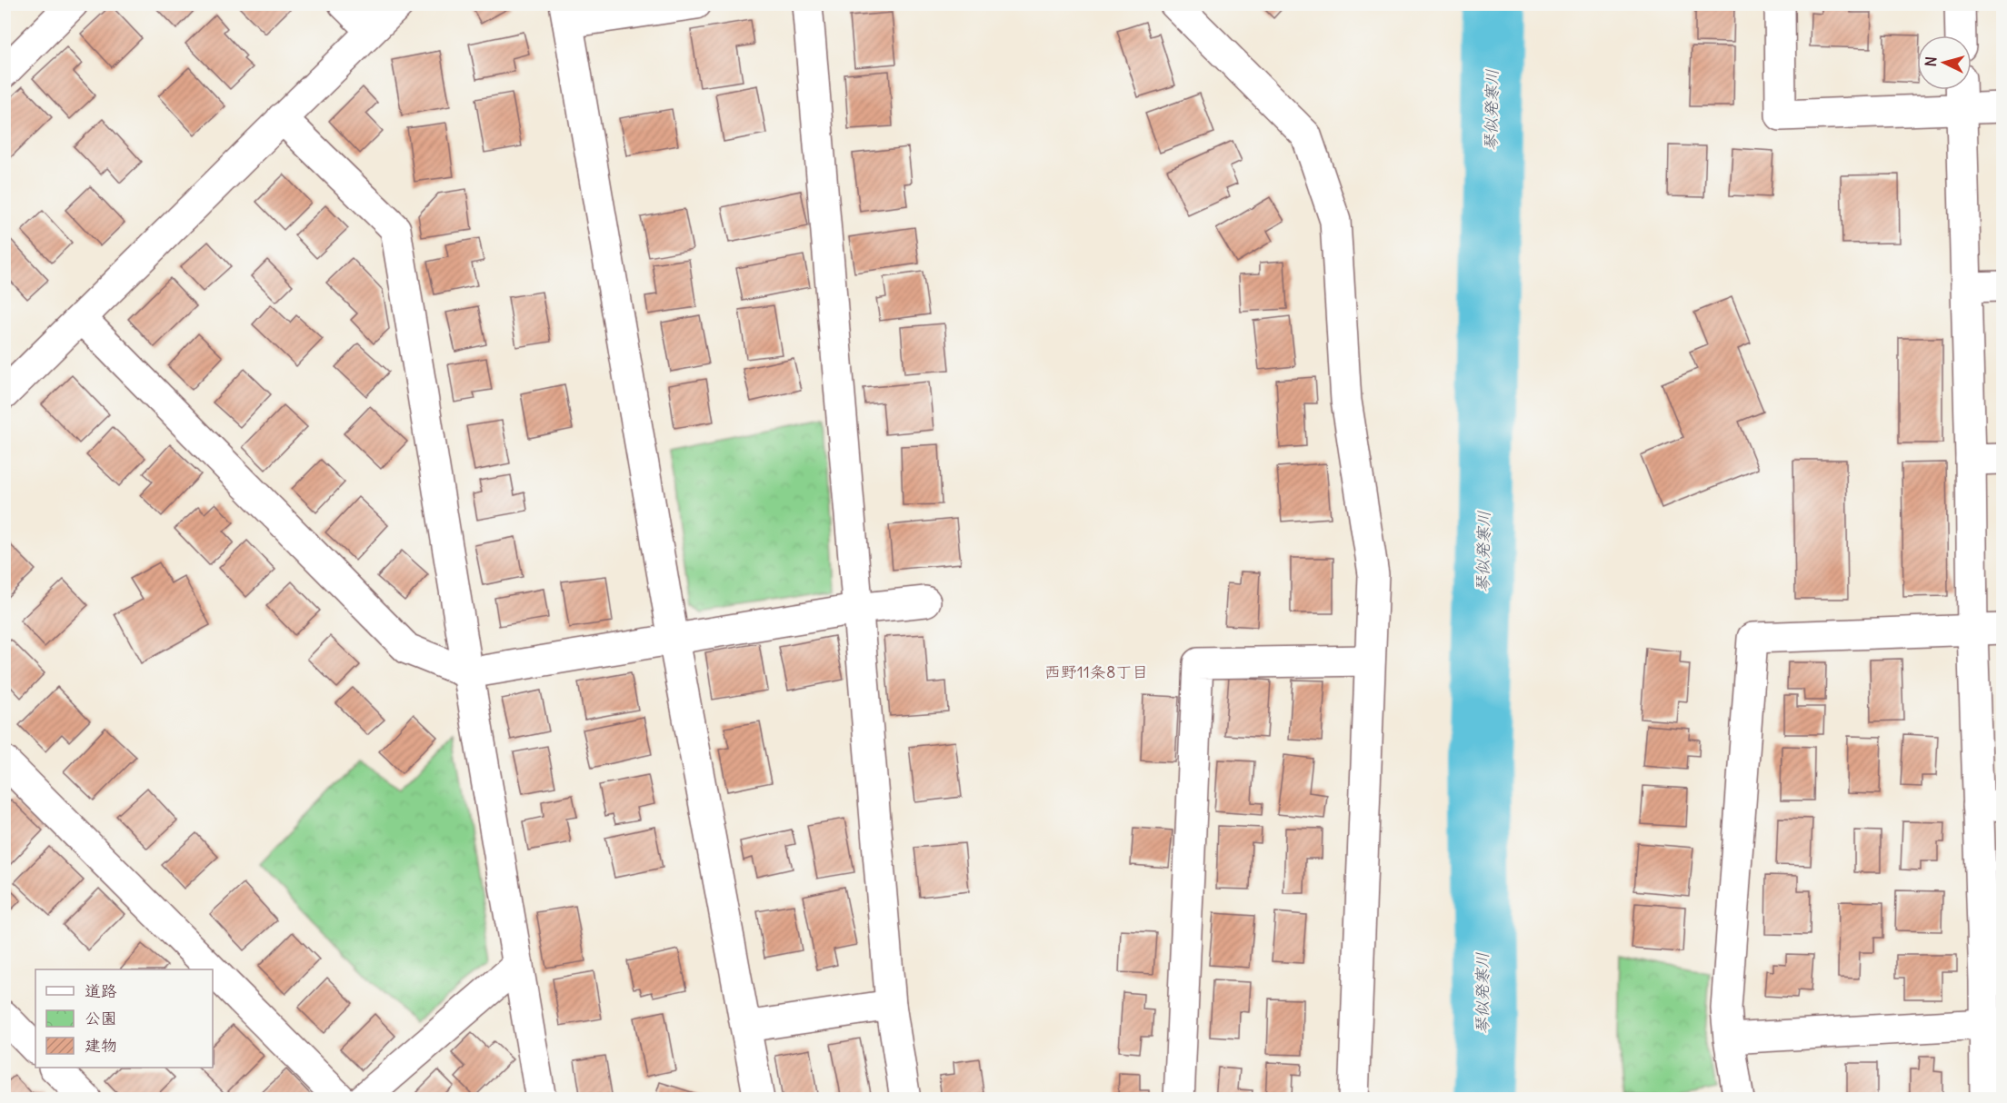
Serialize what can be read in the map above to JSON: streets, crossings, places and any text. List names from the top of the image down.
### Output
{
  "districts": ["西野11条8丁目"],
  "water": ["琴似発寒川"],
  "legend": ["道路", "公園", "建物"],
  "north": "left"
}
